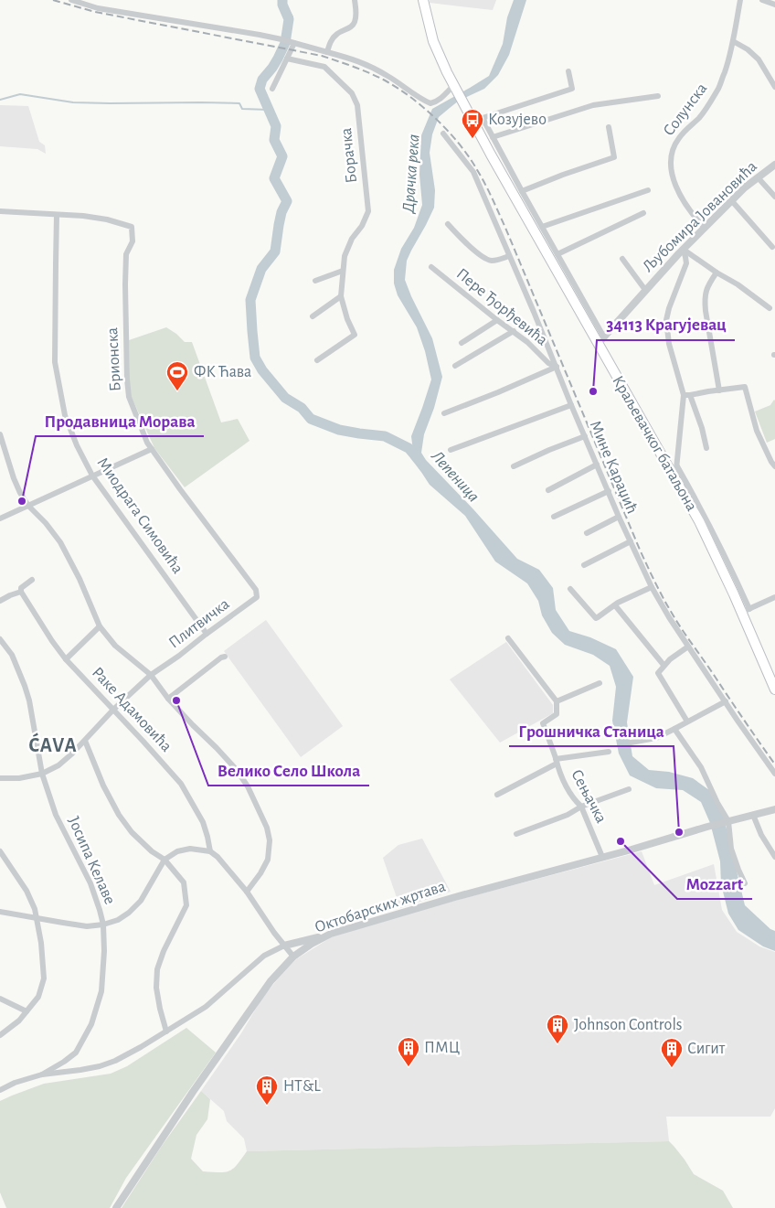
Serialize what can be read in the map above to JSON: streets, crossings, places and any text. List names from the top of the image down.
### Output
{
  "streets": {
    "main road": ["Краљевачког батаљона"],
    "street": [
      "Солунска",
      "Борачка",
      "Љубомира Јовановића",
      "Пере Ђорђевића",
      "Брионска",
      "Мине Караџић",
      "Миодрага Симовића",
      "Плитвичка",
      "Раке Адамовића",
      "Сењачка",
      "Јосипа Келаве",
      "Октобарских жртава"
    ]
  },
  "crossings": [
    ["Солунска", "Љубомира Јовановића"],
    ["Љубомира Јовановића", "Краљевачког батаљона"],
    ["Пере Ђорђевића", "Мине Караџић"],
    ["Брионска", "Миодрага Симовића"],
    ["Брионска", "Плитвичка"],
    ["Миодрага Симовића", "Плитвичка"],
    ["Плитвичка", "Раке Адамовића"],
    ["Плитвичка", "Јосипа Келаве"],
    ["Сењачка", "Октобарских жртава"]
  ],
  "districts": ["ĆAVA"],
  "water": ["Драчка река", "Лепеница"],
  "places": {
    "bus stop": ["Козујево"],
    "other": [
      "34113 Крагујевац",
      "Продавница Морава",
      "Велико Село Школа",
      "Грошничка Станица",
      "Mozzart"
    ],
    "sports": ["ФК Ћава"],
    "building": [
      "Johnson Controls",
      "ПМЦ",
      "Сигит",
      "HT&L"
    ]
  }
}
